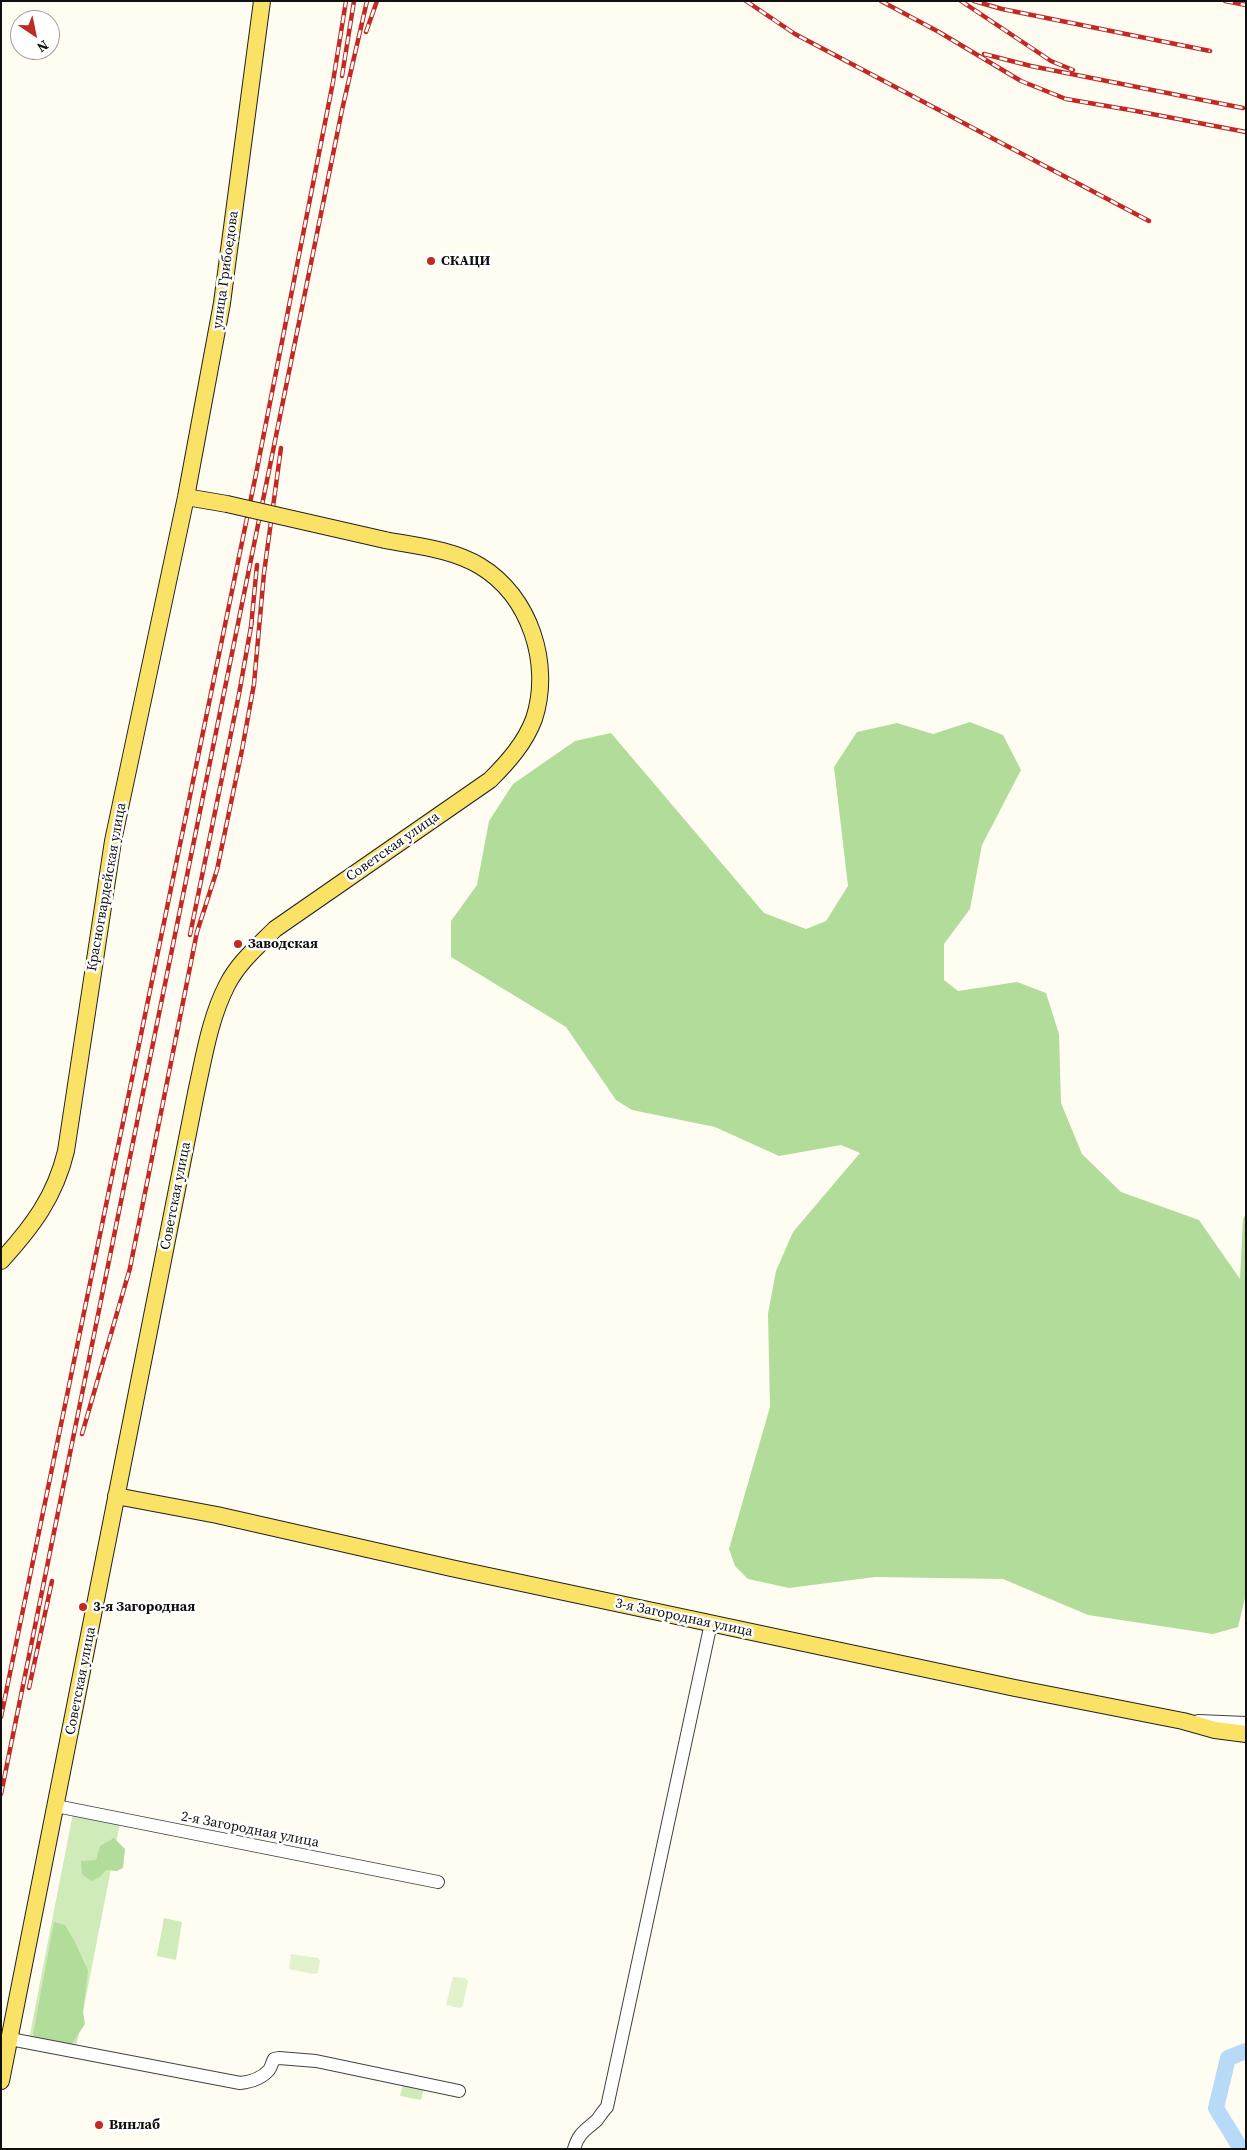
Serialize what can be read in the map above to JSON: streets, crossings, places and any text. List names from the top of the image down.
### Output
{
  "streets": {
    "main road": [
      "улица Грибоедова",
      "Советская улица",
      "Красногвардейская улица",
      "3-я Загородная улица"
    ],
    "street": ["2-я Загородная улица"]
  },
  "crossings": [
    ["улица Грибоедова", "Советская улица"],
    ["улица Грибоедова", "Красногвардейская улица"],
    ["Советская улица", "Красногвардейская улица"],
    ["Советская улица", "3-я Загородная улица"],
    ["Советская улица", "2-я Загородная улица"]
  ],
  "places": [
    "СКАЦИ",
    "Заводская",
    "3-я Загородная",
    "Винлаб"
  ],
  "north": "bottom right"
}
